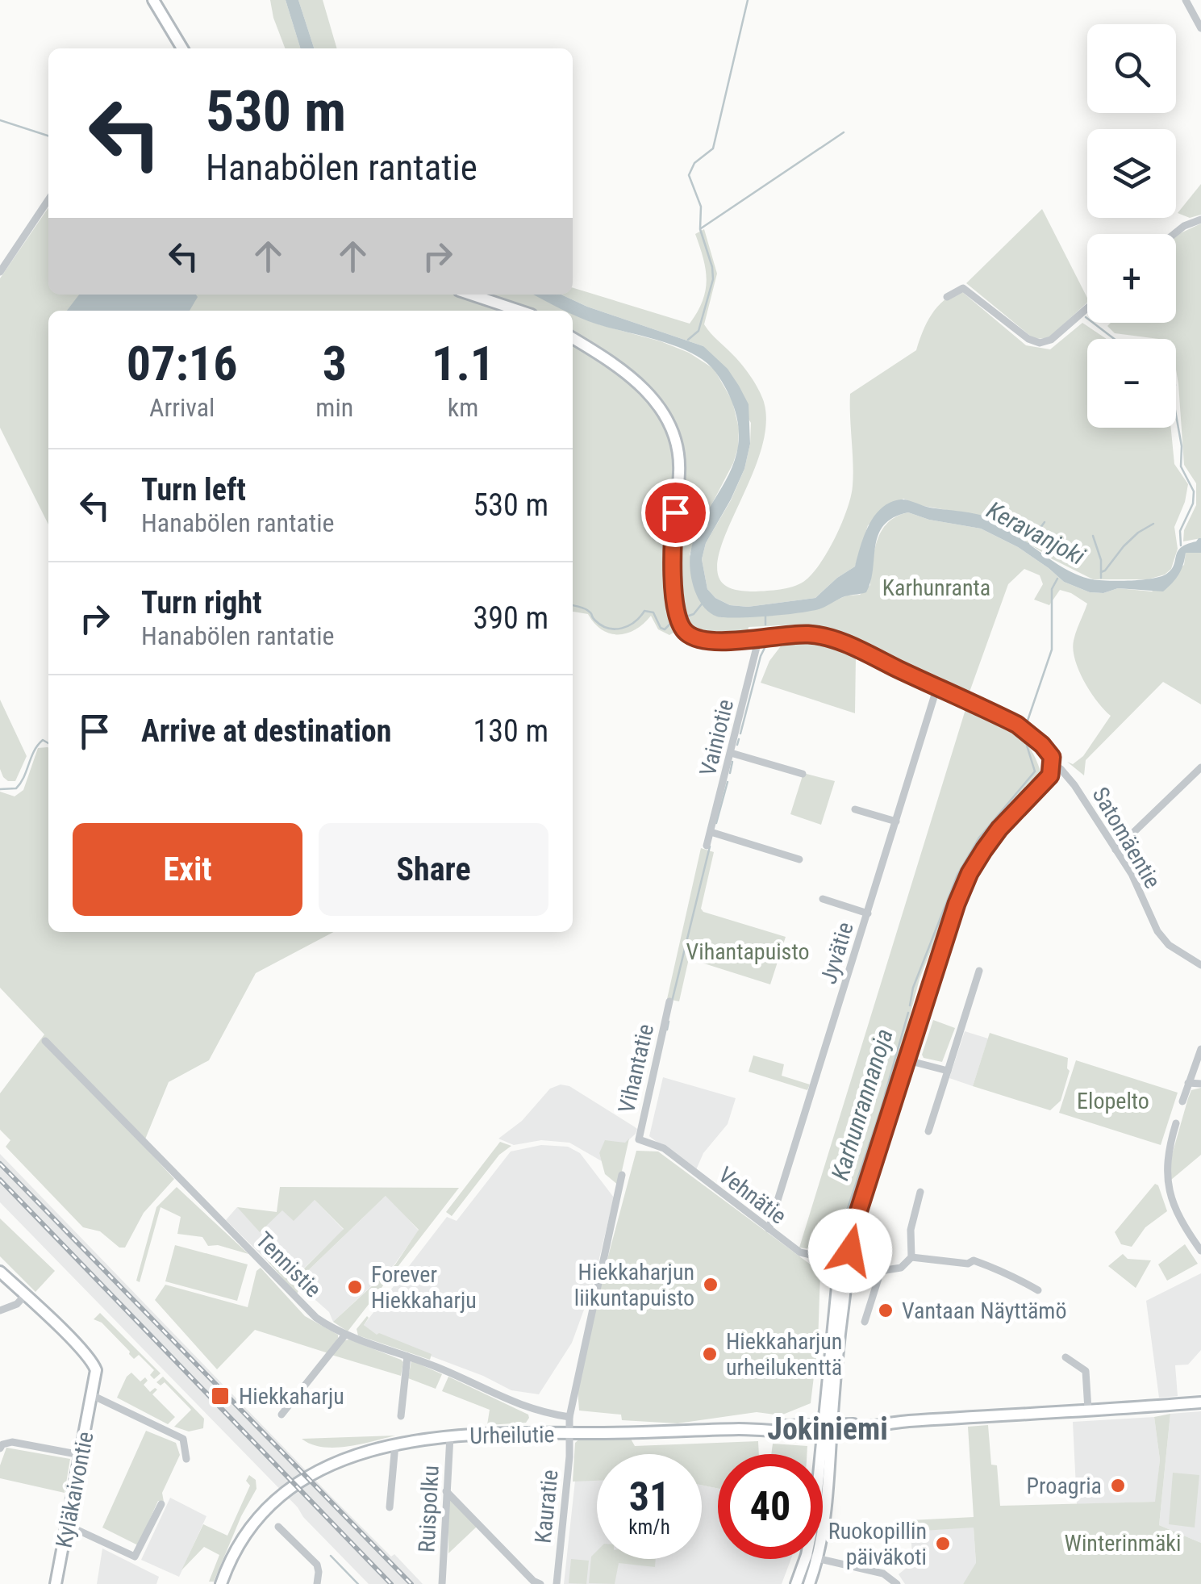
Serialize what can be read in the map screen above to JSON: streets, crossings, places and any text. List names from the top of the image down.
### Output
{
  "streets": {
    "street": [
      "Vainiotie",
      "Satomäentie",
      "Jyvätie",
      "Vihantatie",
      "Vehnätie",
      "Tennistie",
      "Urheilutie",
      "Kyläkaivontie",
      "Kauratie",
      "Ruispolku"
    ]
  },
  "crossings": [
    ["Jyvätie", "Vehnätie"],
    ["Vihantatie", "Vehnätie"],
    ["Tennistie", "Kauratie"],
    ["Urheilutie", "Kauratie"],
    ["Urheilutie", "Ruispolku"]
  ],
  "districts": ["Jokiniemi"],
  "water": ["Keravanjoki", "Karhunrannanoja"],
  "parks": [
    "Karhunranta",
    "Vihantapuisto",
    "Elopelto",
    "Winterinmäki"
  ],
  "places": {
    "other": [
      "Hiekkaharjun liikuntapuisto",
      "Forever Hiekkaharju",
      "Vantaan Näyttämö",
      "Hiekkaharjun urheilukenttä",
      "Proagria",
      "Ruokopillin päiväkoti"
    ],
    "transit": ["Hiekkaharju"]
  },
  "page": {
    "map_buttons": ["+", "−"],
    "turn": ["530 m", "Hanabölen rantatie"],
    "eta": [
      "07:16",
      "Arrival",
      "3",
      "min",
      "1.1",
      "km"
    ],
    "list": [
      {
        "name": "Turn left",
        "note": "Hanabölen rantatie",
        "value": "530 m"
      },
      {
        "name": "Turn right",
        "note": "Hanabölen rantatie",
        "value": "390 m"
      },
      {
        "name": "Arrive at destination",
        "value": "130 m"
      }
    ],
    "buttons": ["Exit", "Share"],
    "speed": "31 km/h",
    "limit": "40"
  }
}
